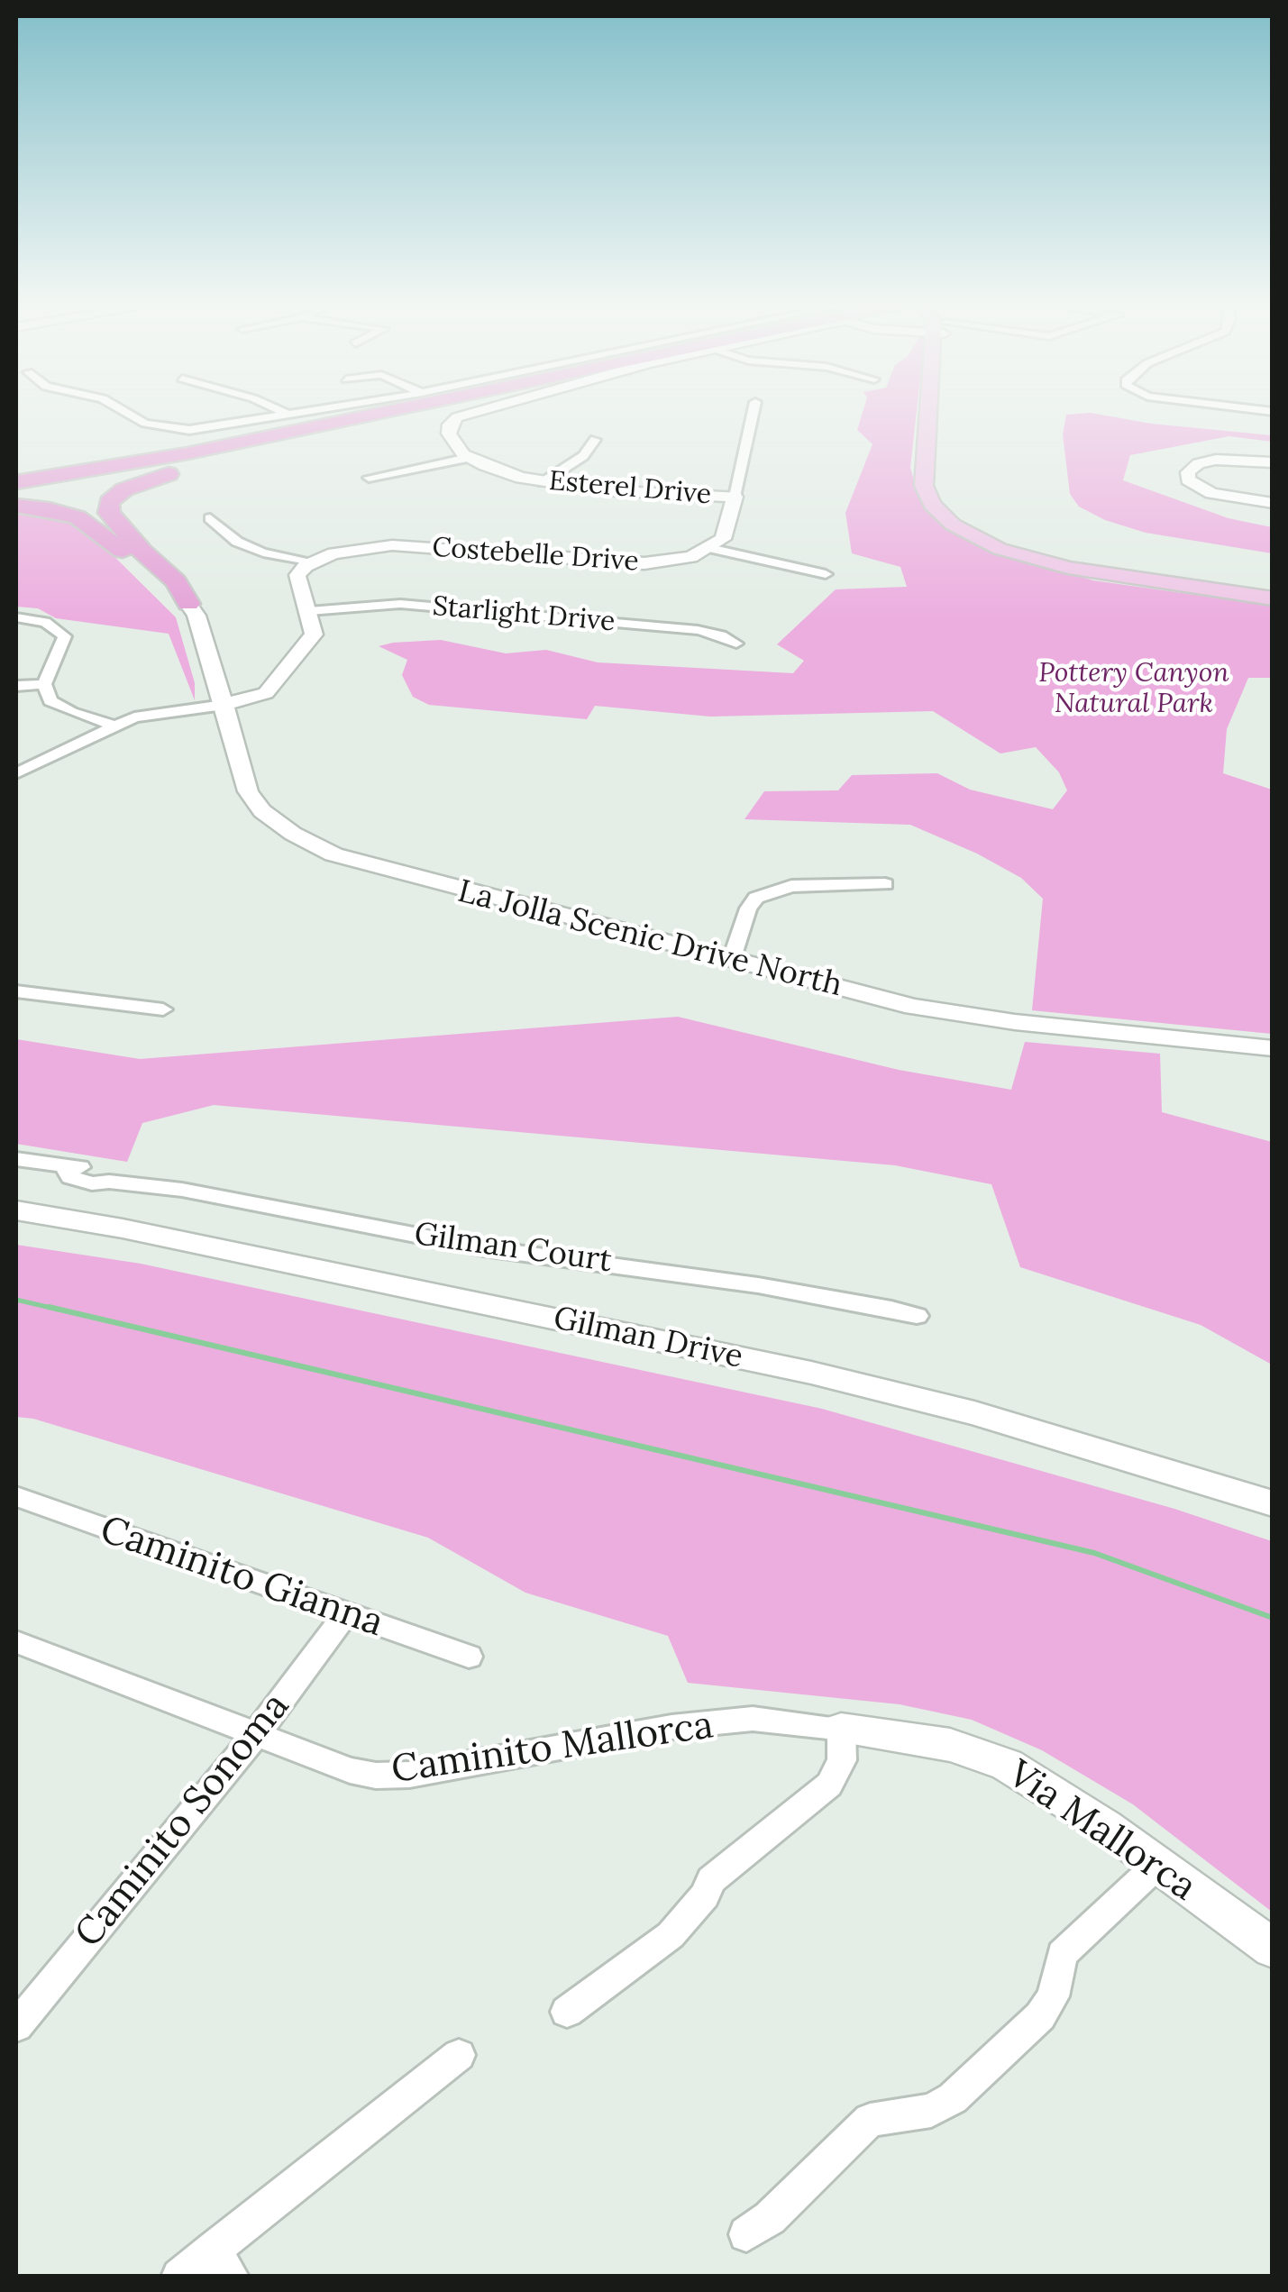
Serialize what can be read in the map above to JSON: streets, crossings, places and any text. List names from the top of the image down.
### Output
{
  "streets": {
    "street": [
      "Esterel Drive",
      "Costebelle Drive",
      "Starlight Drive",
      "La Jolla Scenic Drive North",
      "Gilman Court",
      "Gilman Drive",
      "Caminito Gianna",
      "Caminito Mallorca",
      "Caminito Sonoma",
      "Via Mallorca"
    ]
  },
  "crossings": [
    ["Caminito Gianna", "Caminito Sonoma"],
    ["Caminito Mallorca", "Caminito Sonoma"],
    ["Caminito Mallorca", "Via Mallorca"]
  ],
  "parks": ["Pottery Canyon Natural Park"]
}
